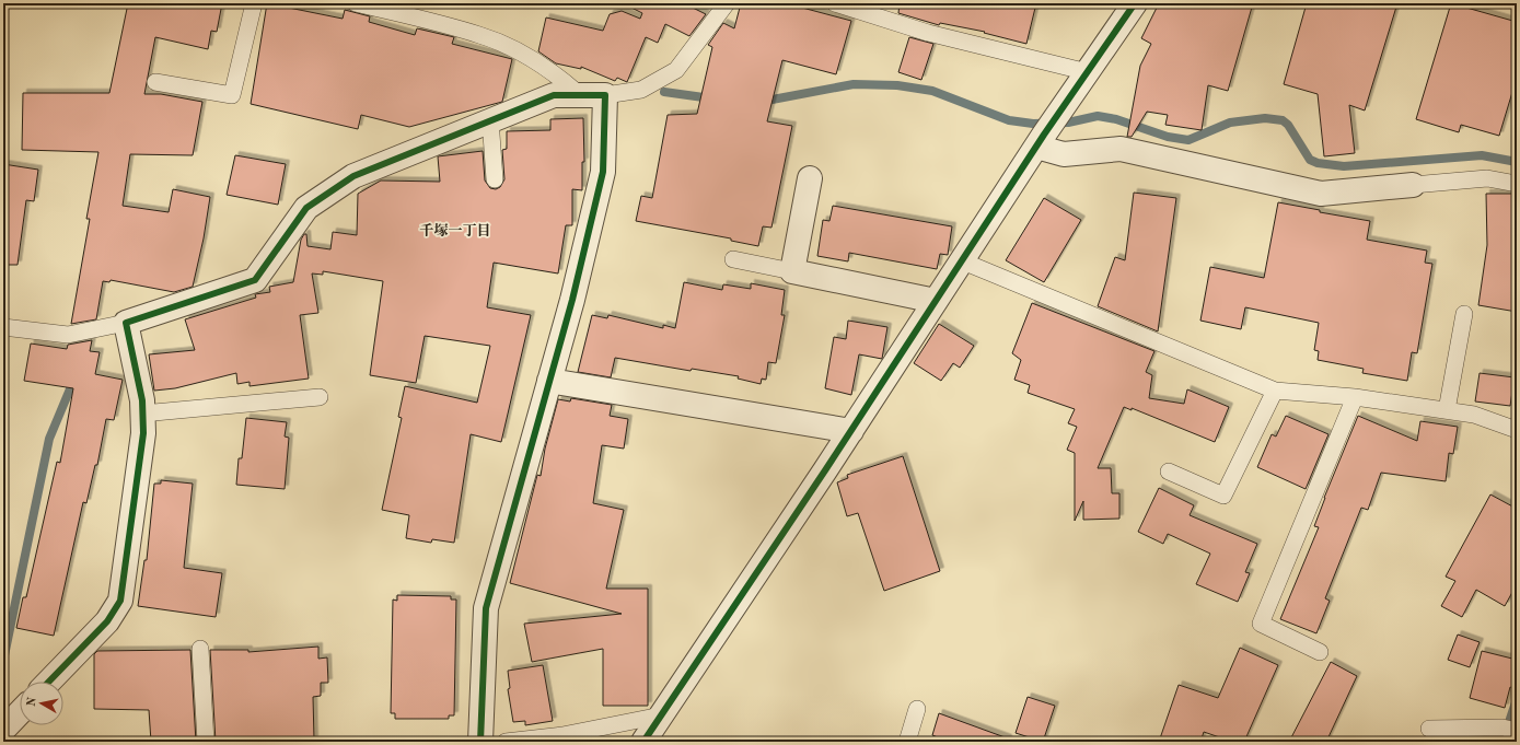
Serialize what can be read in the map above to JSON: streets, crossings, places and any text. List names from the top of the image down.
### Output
{
  "districts": ["千塚一丁目"],
  "north": "left"
}
